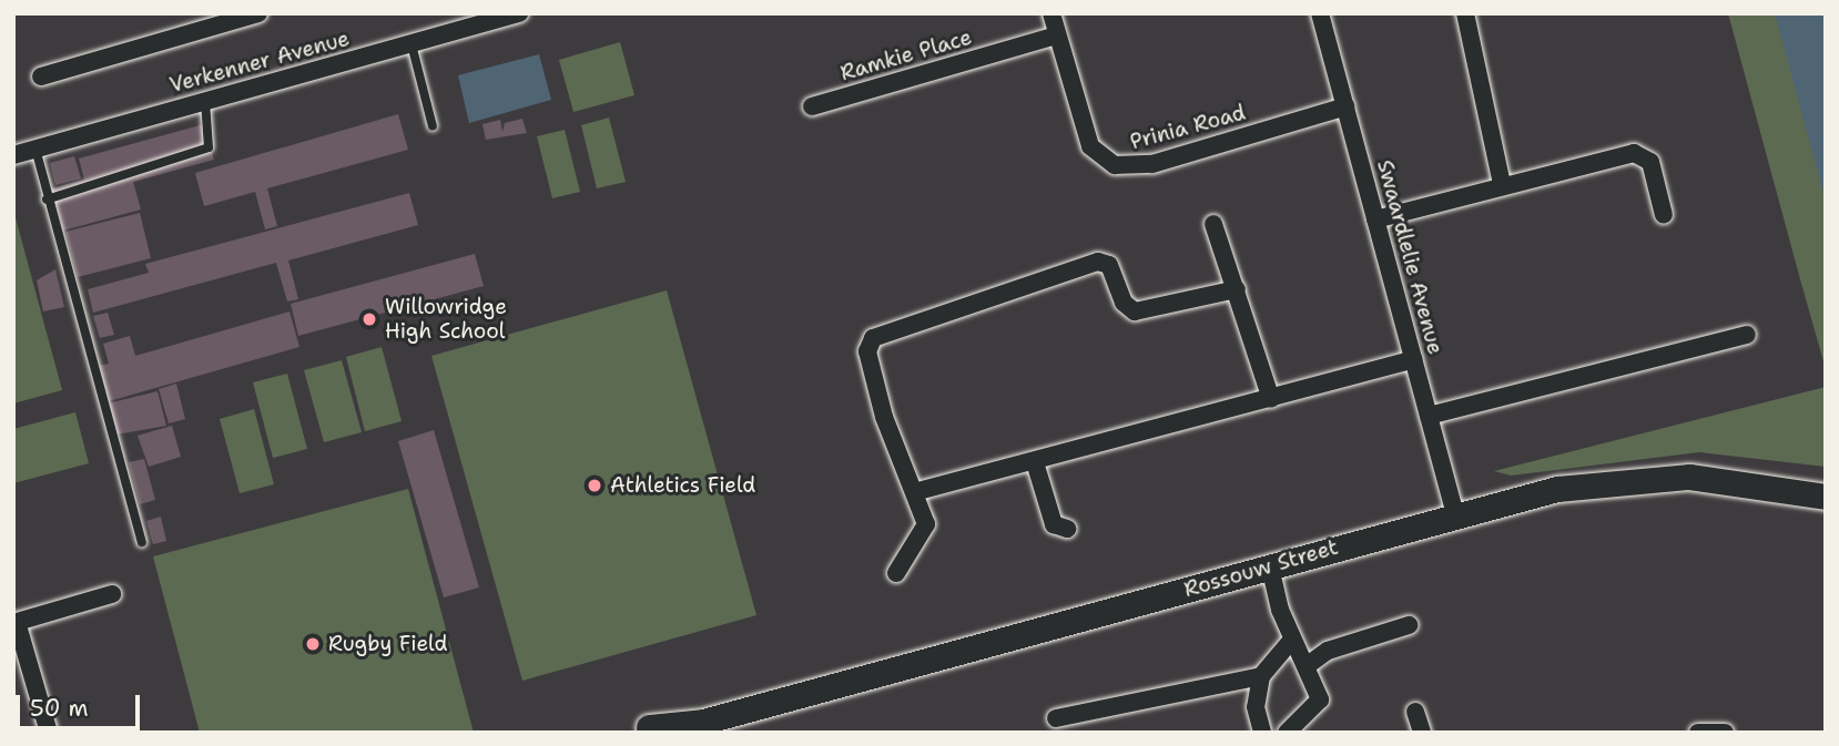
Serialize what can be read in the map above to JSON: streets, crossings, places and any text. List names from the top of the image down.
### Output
{
  "streets": {
    "main road": ["Rossouw Street"],
    "street": [
      "Ramkie Place",
      "Verkenner Avenue",
      "Prinia Road",
      "Swaardlelie Avenue"
    ]
  },
  "crossings": [
    ["Ramkie Place", "Prinia Road"],
    ["Prinia Road", "Swaardlelie Avenue"],
    ["Swaardlelie Avenue", "Rossouw Street"]
  ],
  "places": ["Willowridge High School", "Athletics Field", "Rugby Field"],
  "scale_bar": "50 m"
}
